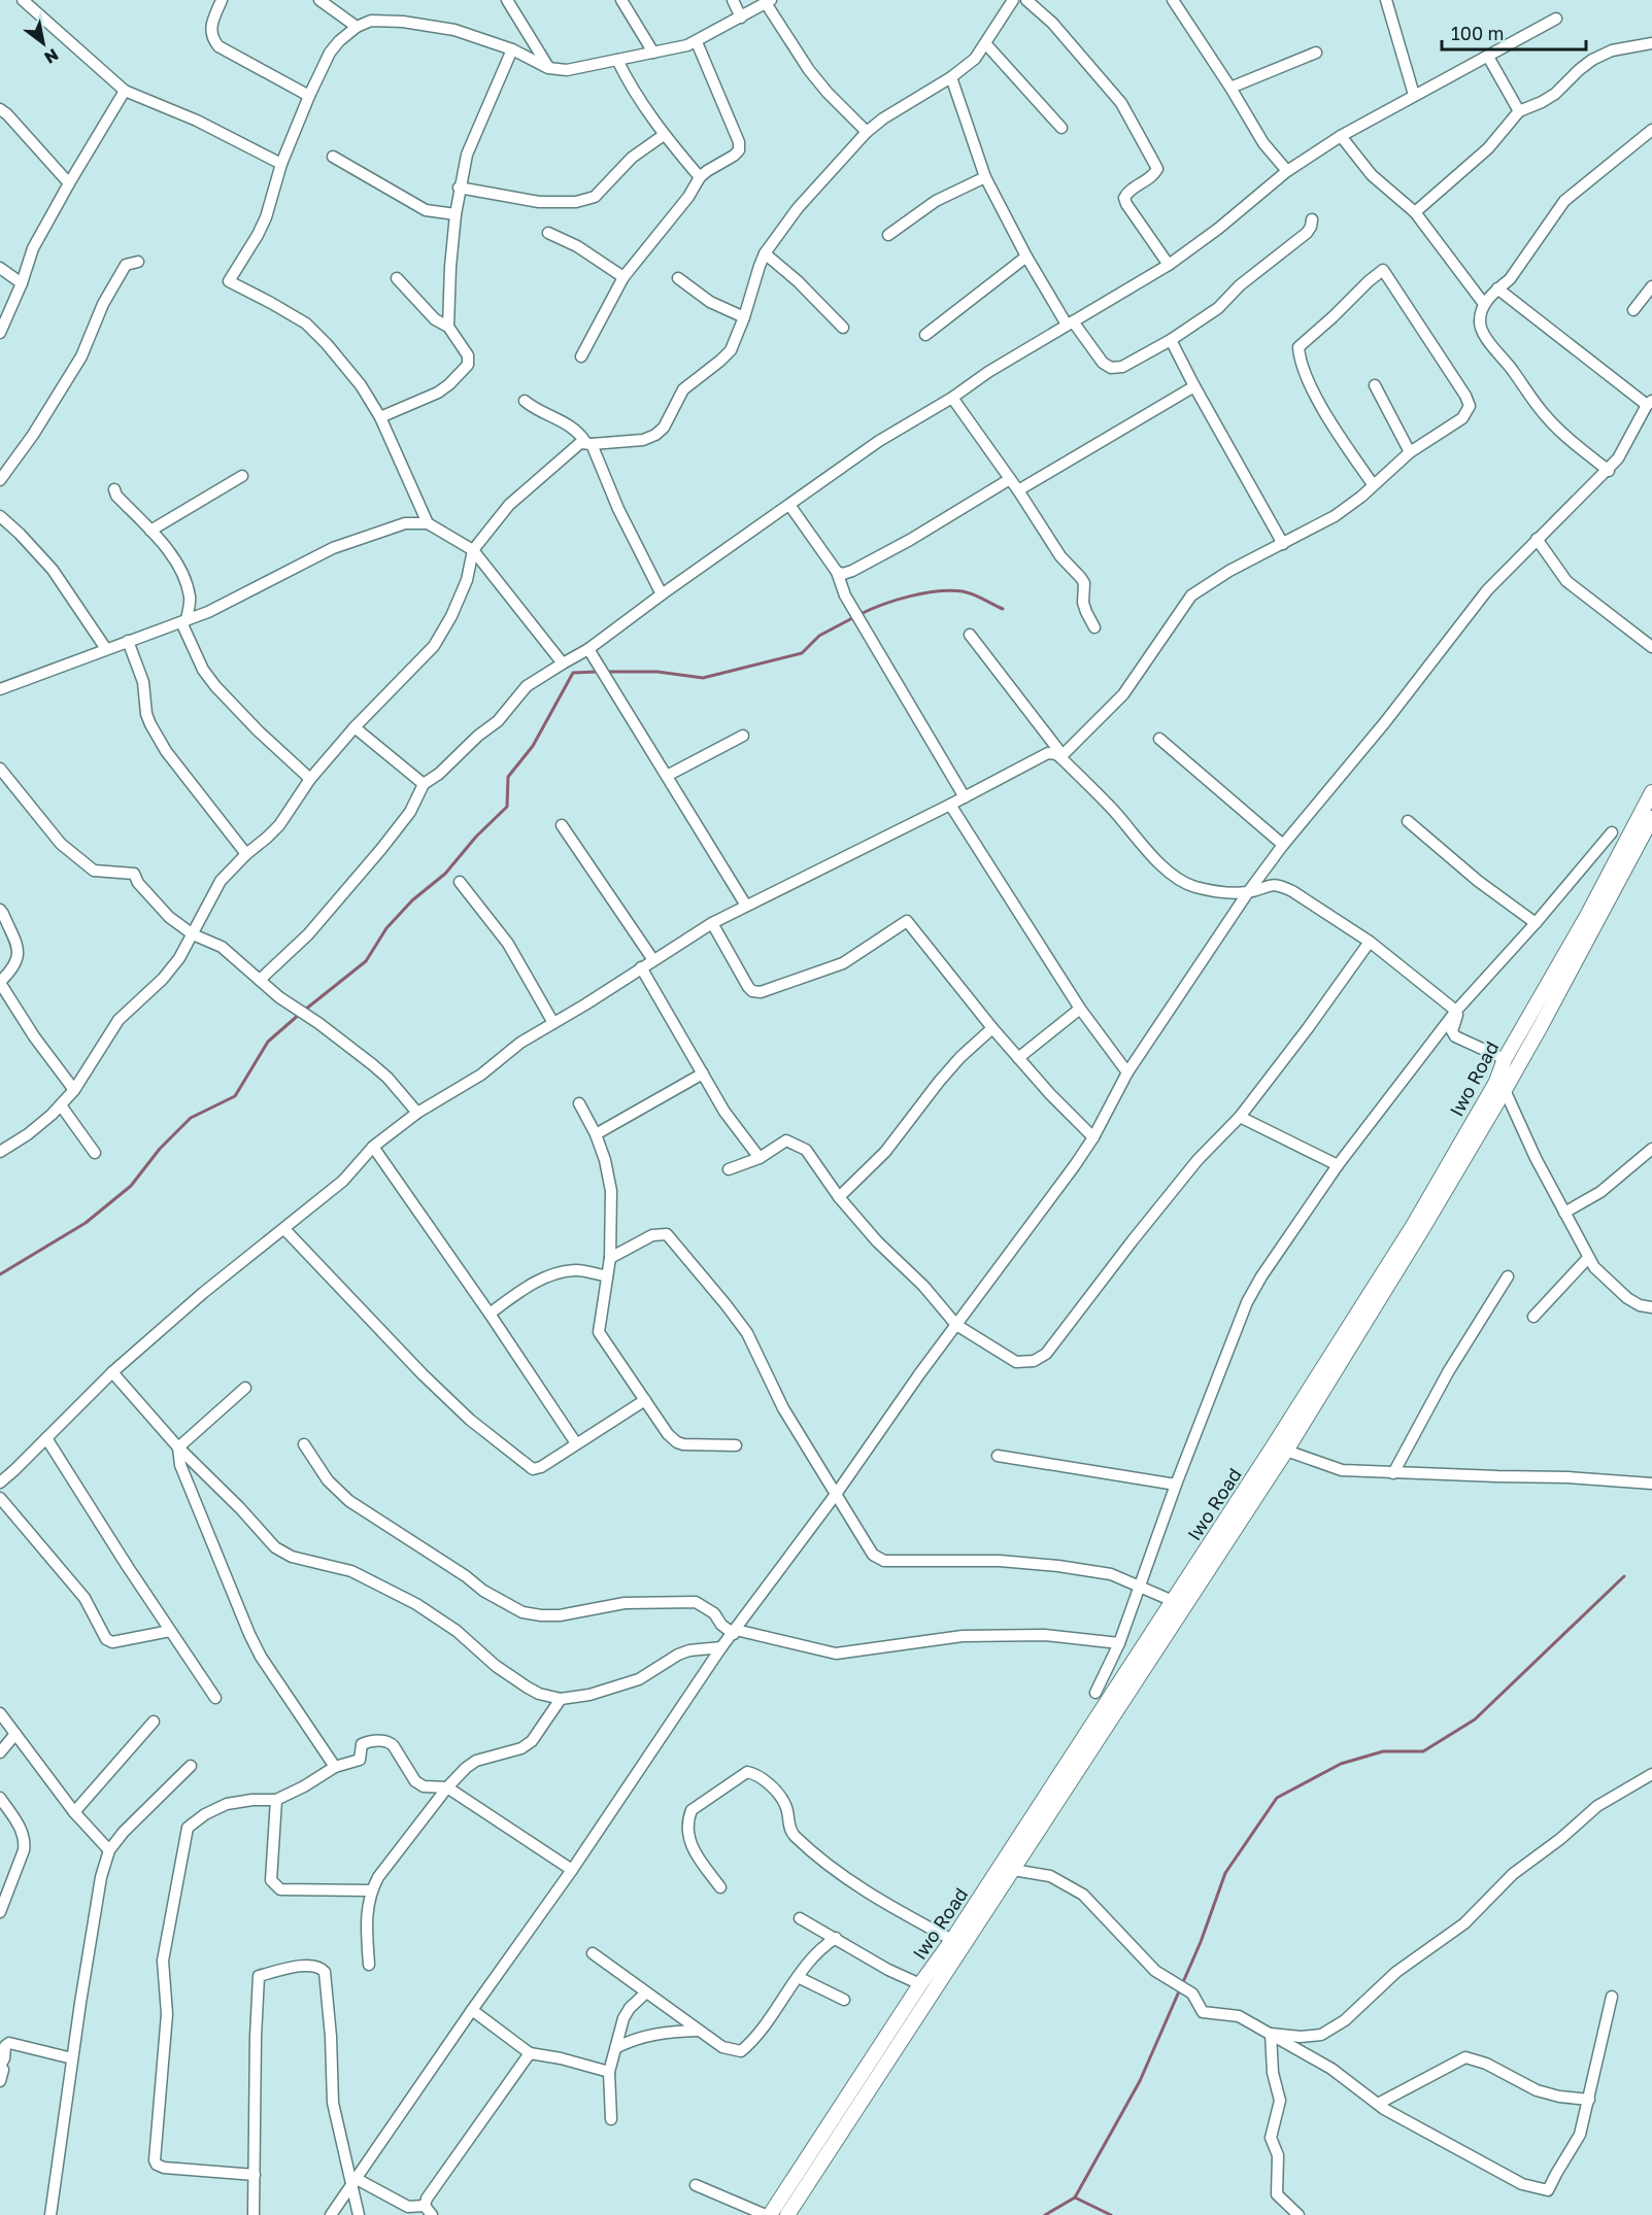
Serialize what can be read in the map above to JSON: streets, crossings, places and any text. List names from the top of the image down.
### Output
{
  "streets": {
    "main road": ["Iwo Road"]
  },
  "scale_bar": "100 m",
  "north": "bottom right"
}
